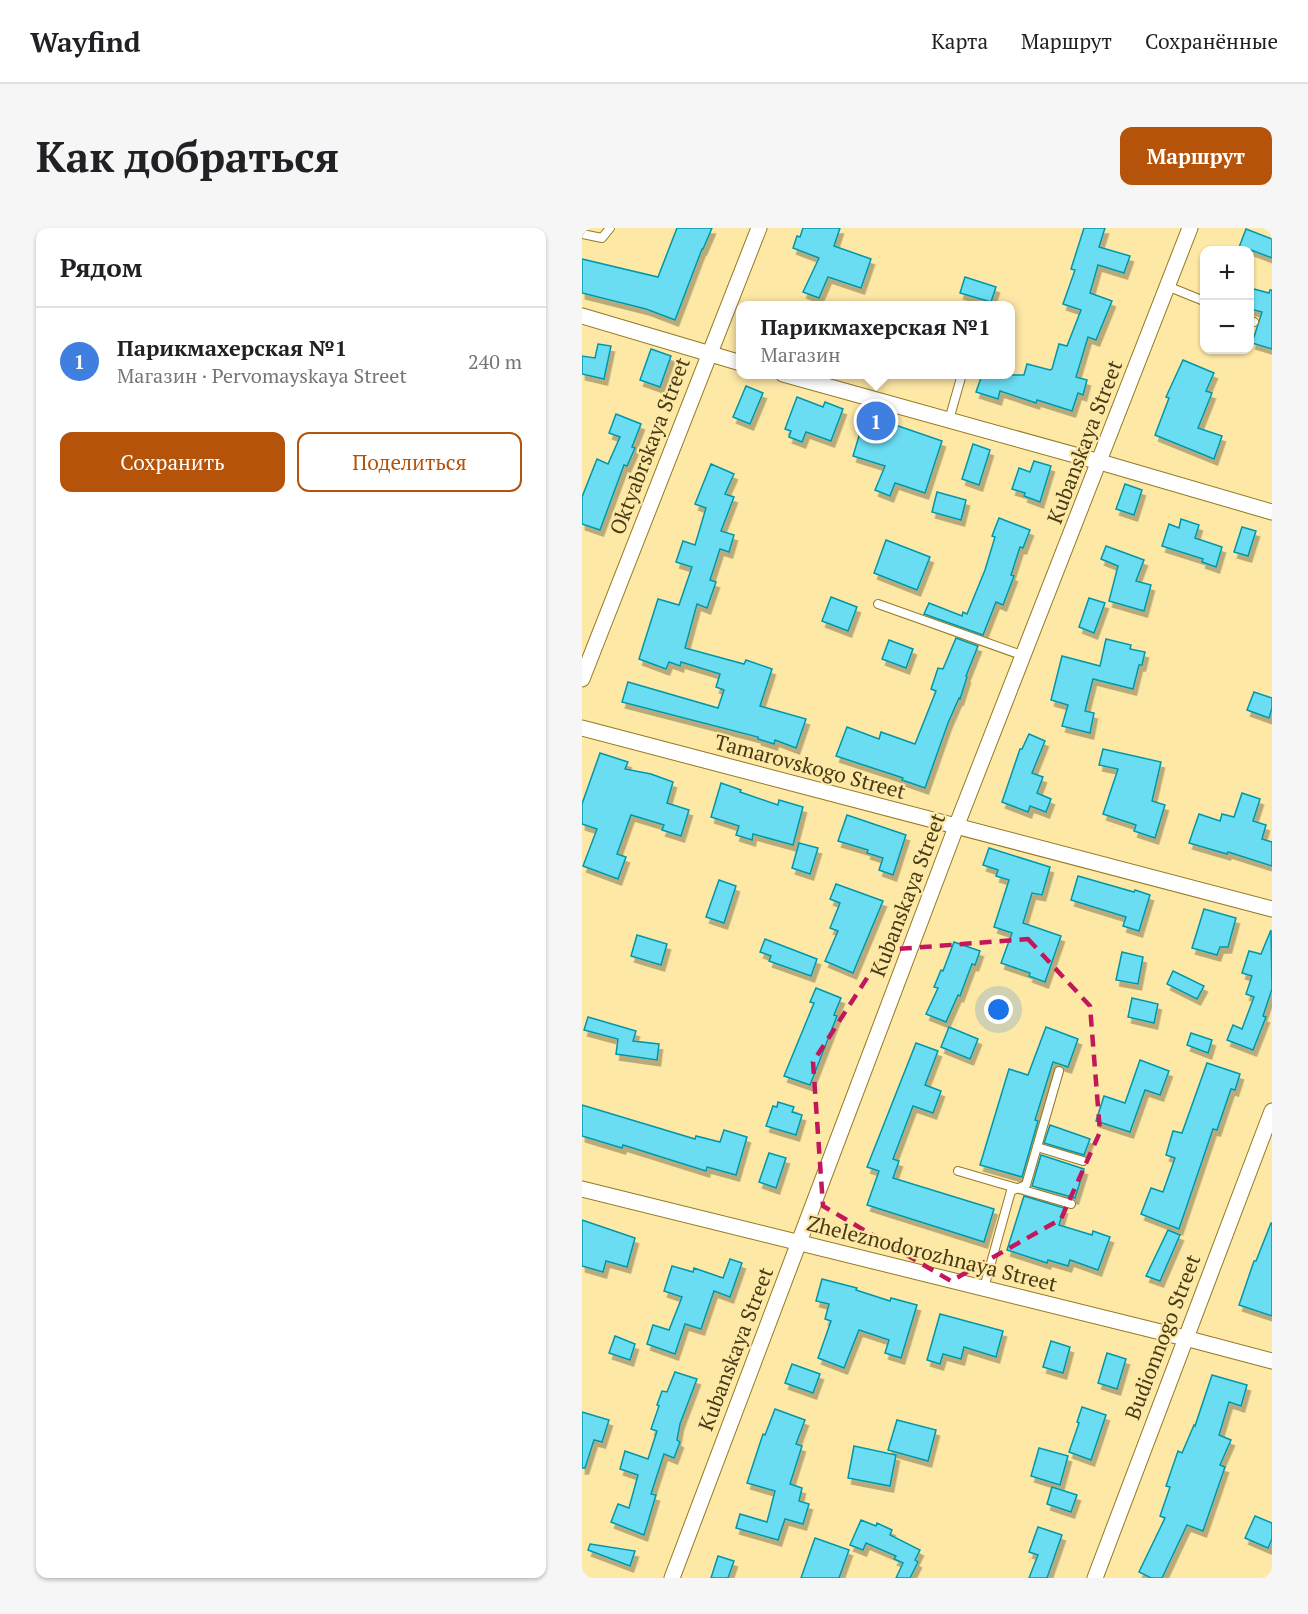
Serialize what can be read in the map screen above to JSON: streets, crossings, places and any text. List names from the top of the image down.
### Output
{
  "streets": {
    "street": [
      "Kubanskaya Street",
      "Oktyabrskaya Street",
      "Tamarovskogo Street",
      "Zheleznodorozhnaya Street",
      "Budionnogo Street"
    ]
  },
  "crossings": [
    ["Kubanskaya Street", "Tamarovskogo Street"],
    ["Kubanskaya Street", "Zheleznodorozhnaya Street"],
    ["Zheleznodorozhnaya Street", "Budionnogo Street"]
  ],
  "page": {
    "header": "Wayfind",
    "nav": ["Карта", "Маршрут", "Сохранённые"],
    "buttons": [
      "Маршрут",
      ["Сохранить", "Поделиться"]
    ],
    "title": "Как добраться",
    "heading": "Рядом",
    "map_buttons": ["+", "−"],
    "popup": ["Парикмахерская №1", "Магазин"],
    "list": [
      {
        "mark": "1",
        "name": "Парикмахерская №1",
        "note": "Магазин · Pervomayskaya Street",
        "value": "240 m"
      }
    ],
    "pins": "1"
  }
}
